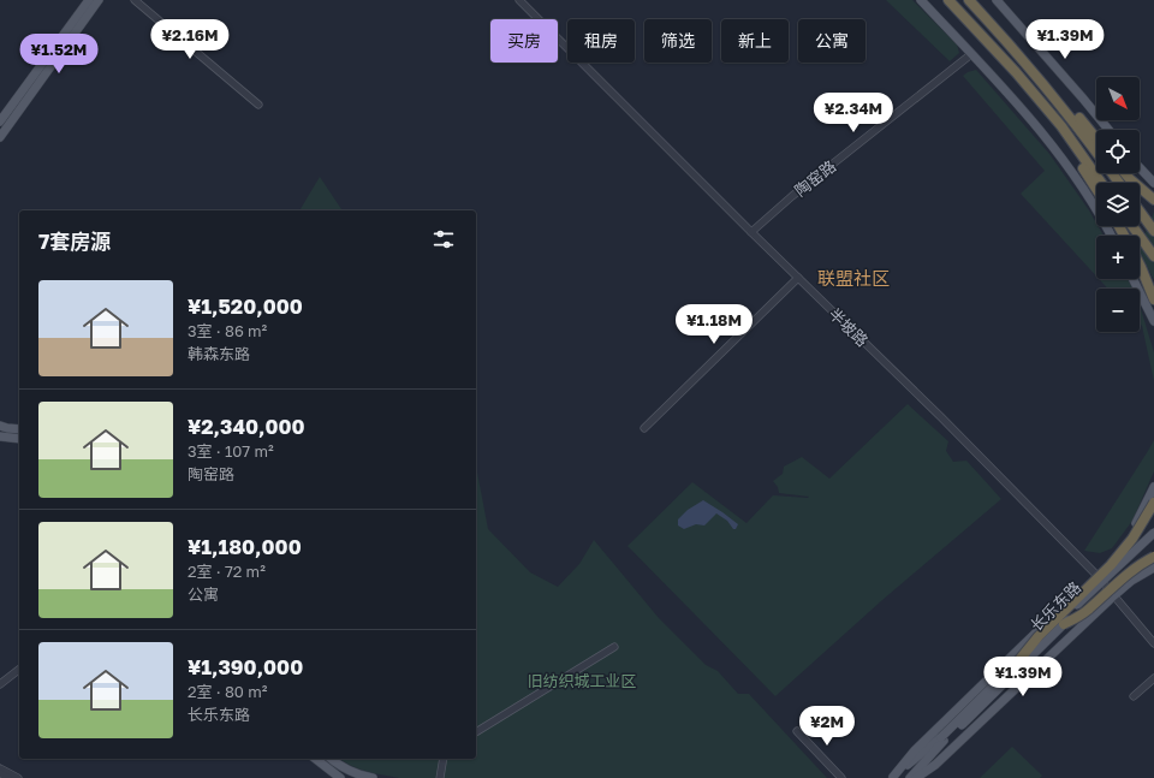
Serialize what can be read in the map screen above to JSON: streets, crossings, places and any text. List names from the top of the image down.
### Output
{
  "streets": {
    "main road": ["长乐东路"],
    "street": ["陶窑路", "半坡路"]
  },
  "crossings": [
    ["陶窑路", "半坡路"]
  ],
  "districts": ["联盟社区"],
  "parks": ["旧纺织城工业区"],
  "north": "bottom right",
  "page": {
    "price": [
      "¥2.16M",
      "¥1.39M",
      "¥1.52M",
      "¥2.34M",
      "¥1.18M",
      "¥1.39M",
      "¥2M"
    ],
    "chip": [
      "买房",
      "租房",
      "筛选",
      "新上",
      "公寓"
    ],
    "map_buttons": ["+", "−"],
    "heading": "7套房源",
    "list": [
      {
        "name": "¥1,520,000",
        "note": "3室 · 86 m² · 韩森东路"
      },
      {
        "name": "¥2,340,000",
        "note": "3室 · 107 m² · 陶窑路"
      },
      {
        "name": "¥1,180,000",
        "note": "2室 · 72 m² · 公寓"
      },
      {
        "name": "¥1,390,000",
        "note": "2室 · 80 m² · 长乐东路"
      }
    ]
  }
}
